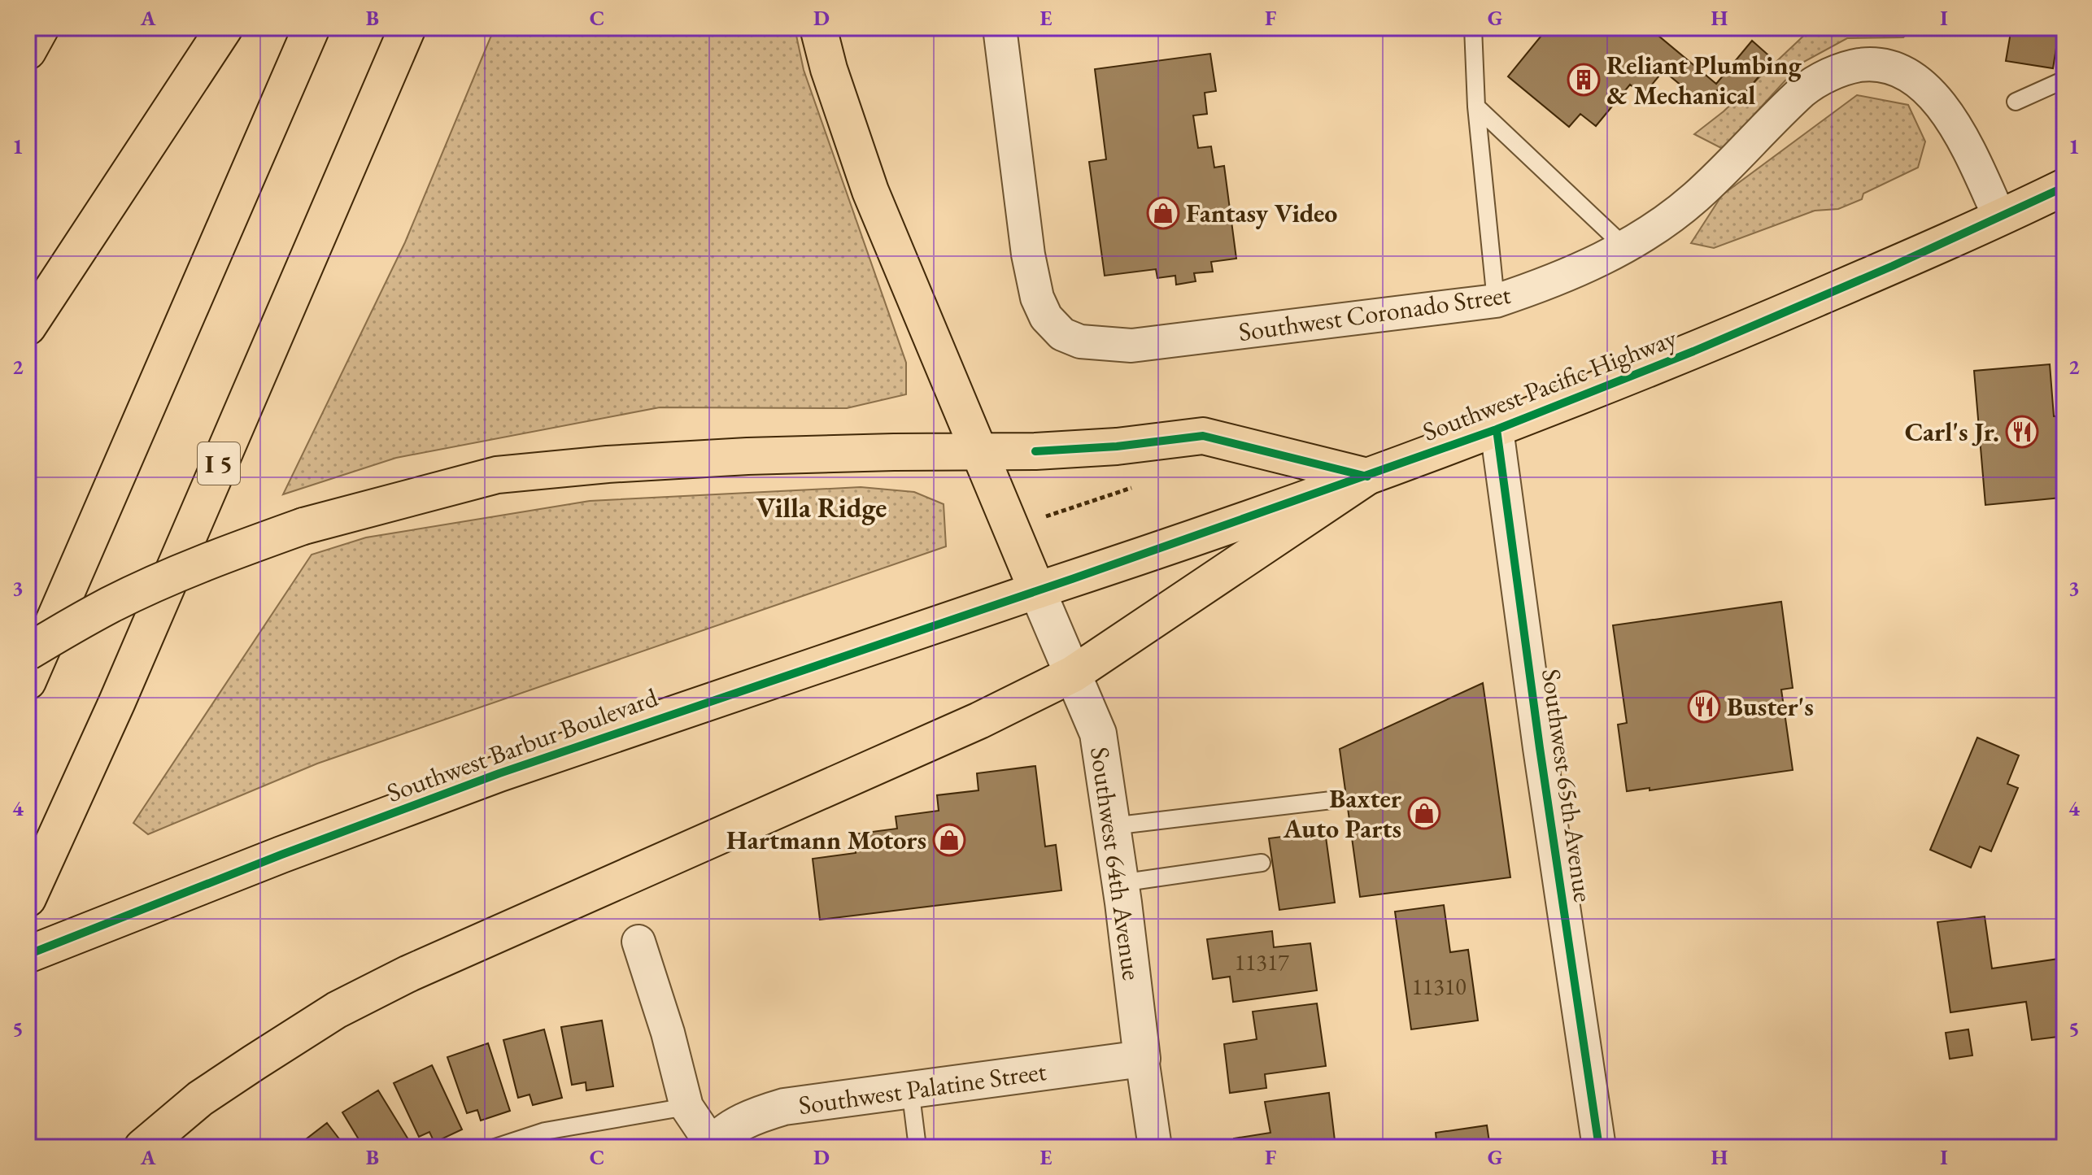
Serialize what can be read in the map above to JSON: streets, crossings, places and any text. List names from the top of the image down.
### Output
{
  "streets": {
    "main road": ["Southwest Pacific Highway", "I 5", "Southwest Barbur Boulevard"],
    "street": [
      "Southwest Coronado Street",
      "Southwest 65th Avenue",
      "Southwest 64th Avenue",
      "Southwest Palatine Street"
    ]
  },
  "crossings": [
    ["Southwest Coronado Street", "Southwest Pacific Highway"],
    ["Southwest Pacific Highway", "Southwest Barbur Boulevard"],
    ["Southwest Pacific Highway", "Southwest 65th Avenue"],
    ["Southwest Pacific Highway", "Southwest 64th Avenue"],
    ["Southwest Barbur Boulevard", "Southwest 64th Avenue"],
    ["Southwest 64th Avenue", "Southwest Palatine Street"]
  ],
  "districts": ["Villa Ridge"],
  "places": {
    "building": ["Reliant Plumbing & Mechanical"],
    "shop": ["Fantasy Video", "Baxter Auto Parts", "Hartmann Motors"],
    "restaurant": ["Carl's Jr.", "Buster's"]
  },
  "house_numbers": ["11317", "11310"],
  "grid": {
    "columns": [
      "A",
      "B",
      "C",
      "D",
      "E",
      "F",
      "G",
      "H",
      "I"
    ],
    "rows": [
      "1",
      "2",
      "3",
      "4",
      "5"
    ]
  }
}
